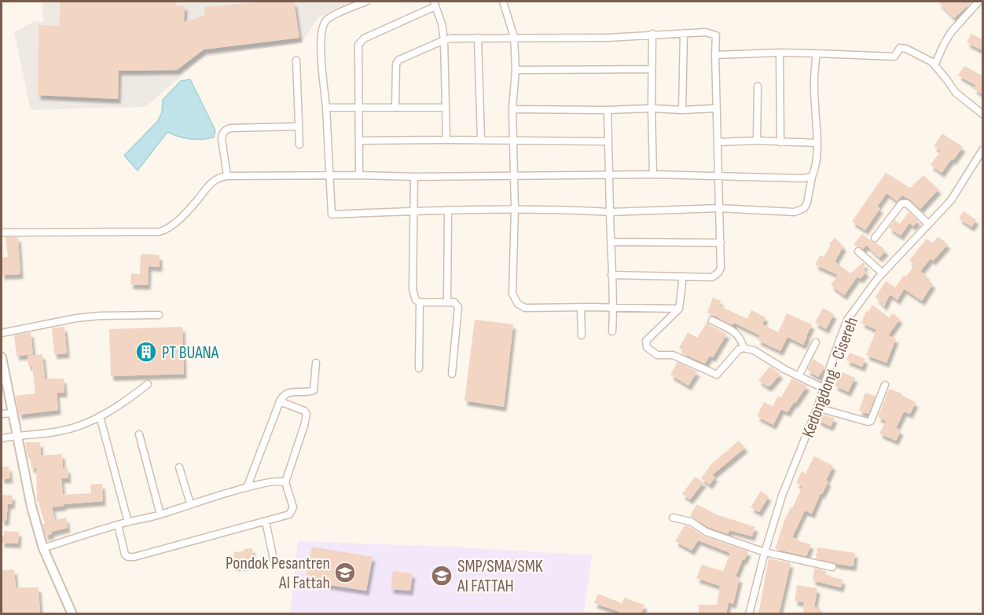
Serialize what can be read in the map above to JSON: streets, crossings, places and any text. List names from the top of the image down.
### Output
{
  "streets": {
    "street": ["Kedongdong - Cisereh"]
  },
  "places": {
    "building": ["PT BUANA"],
    "school or university": ["Pondok Pesantren Al Fattah", "SMP/SMA/SMK Al FATTAH"]
  }
}
